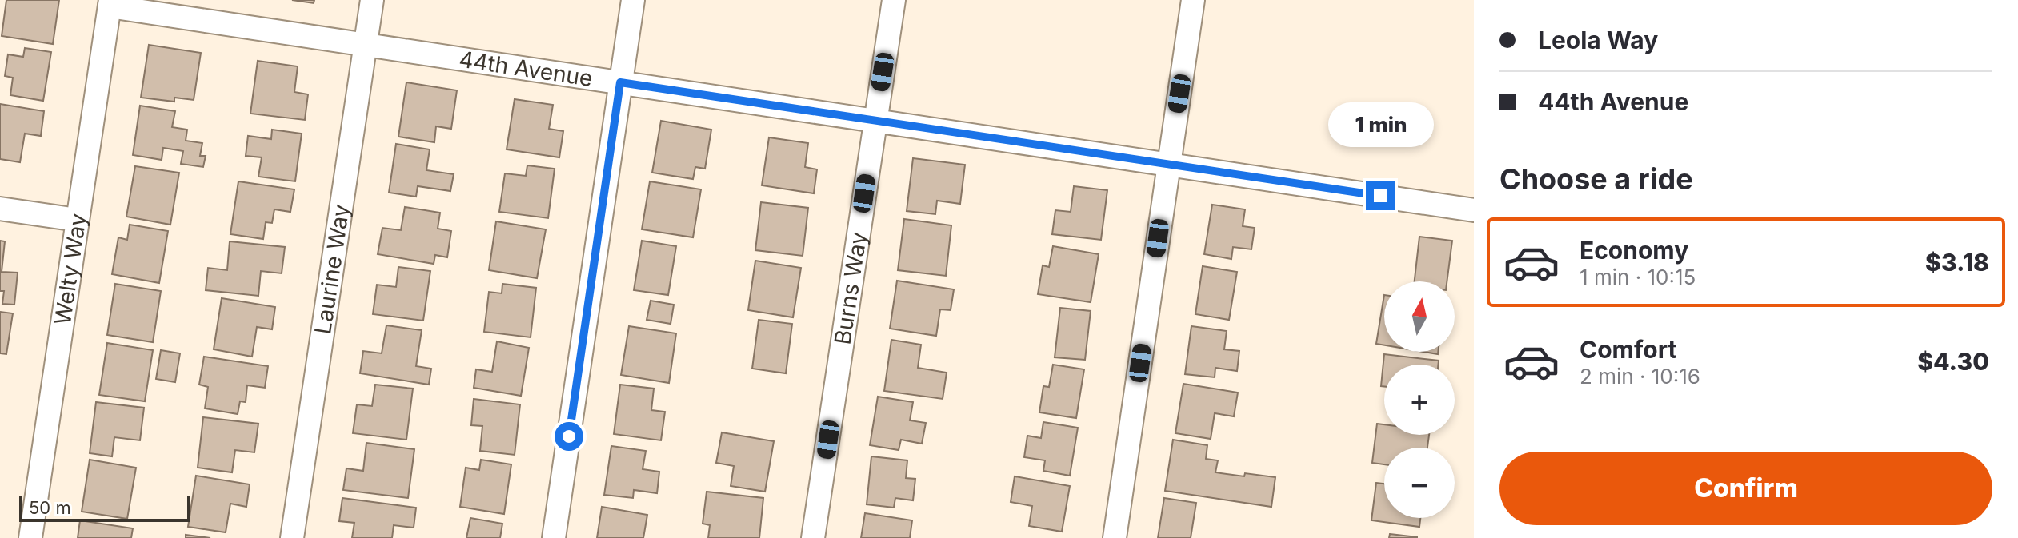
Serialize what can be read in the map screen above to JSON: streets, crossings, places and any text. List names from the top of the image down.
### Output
{
  "streets": {
    "street": [
      "44th Avenue",
      "Welty Way",
      "Laurine Way",
      "Burns Way"
    ]
  },
  "crossings": [
    ["44th Avenue", "Welty Way"],
    ["44th Avenue", "Laurine Way"],
    ["44th Avenue", "Burns Way"]
  ],
  "scale_bar": "50 m",
  "north": "top",
  "page": {
    "banner": ["Leola Way", "44th Avenue"],
    "bubble": "1 min",
    "heading": "Choose a ride",
    "list": [
      {
        "name": "Economy",
        "note": "1 min · 10:15",
        "value": "$3.18"
      },
      {
        "name": "Comfort",
        "note": "2 min · 10:16",
        "value": "$4.30"
      }
    ],
    "map_buttons": ["+", "−"],
    "buttons": "Confirm",
    "scale": "50 m"
  }
}
